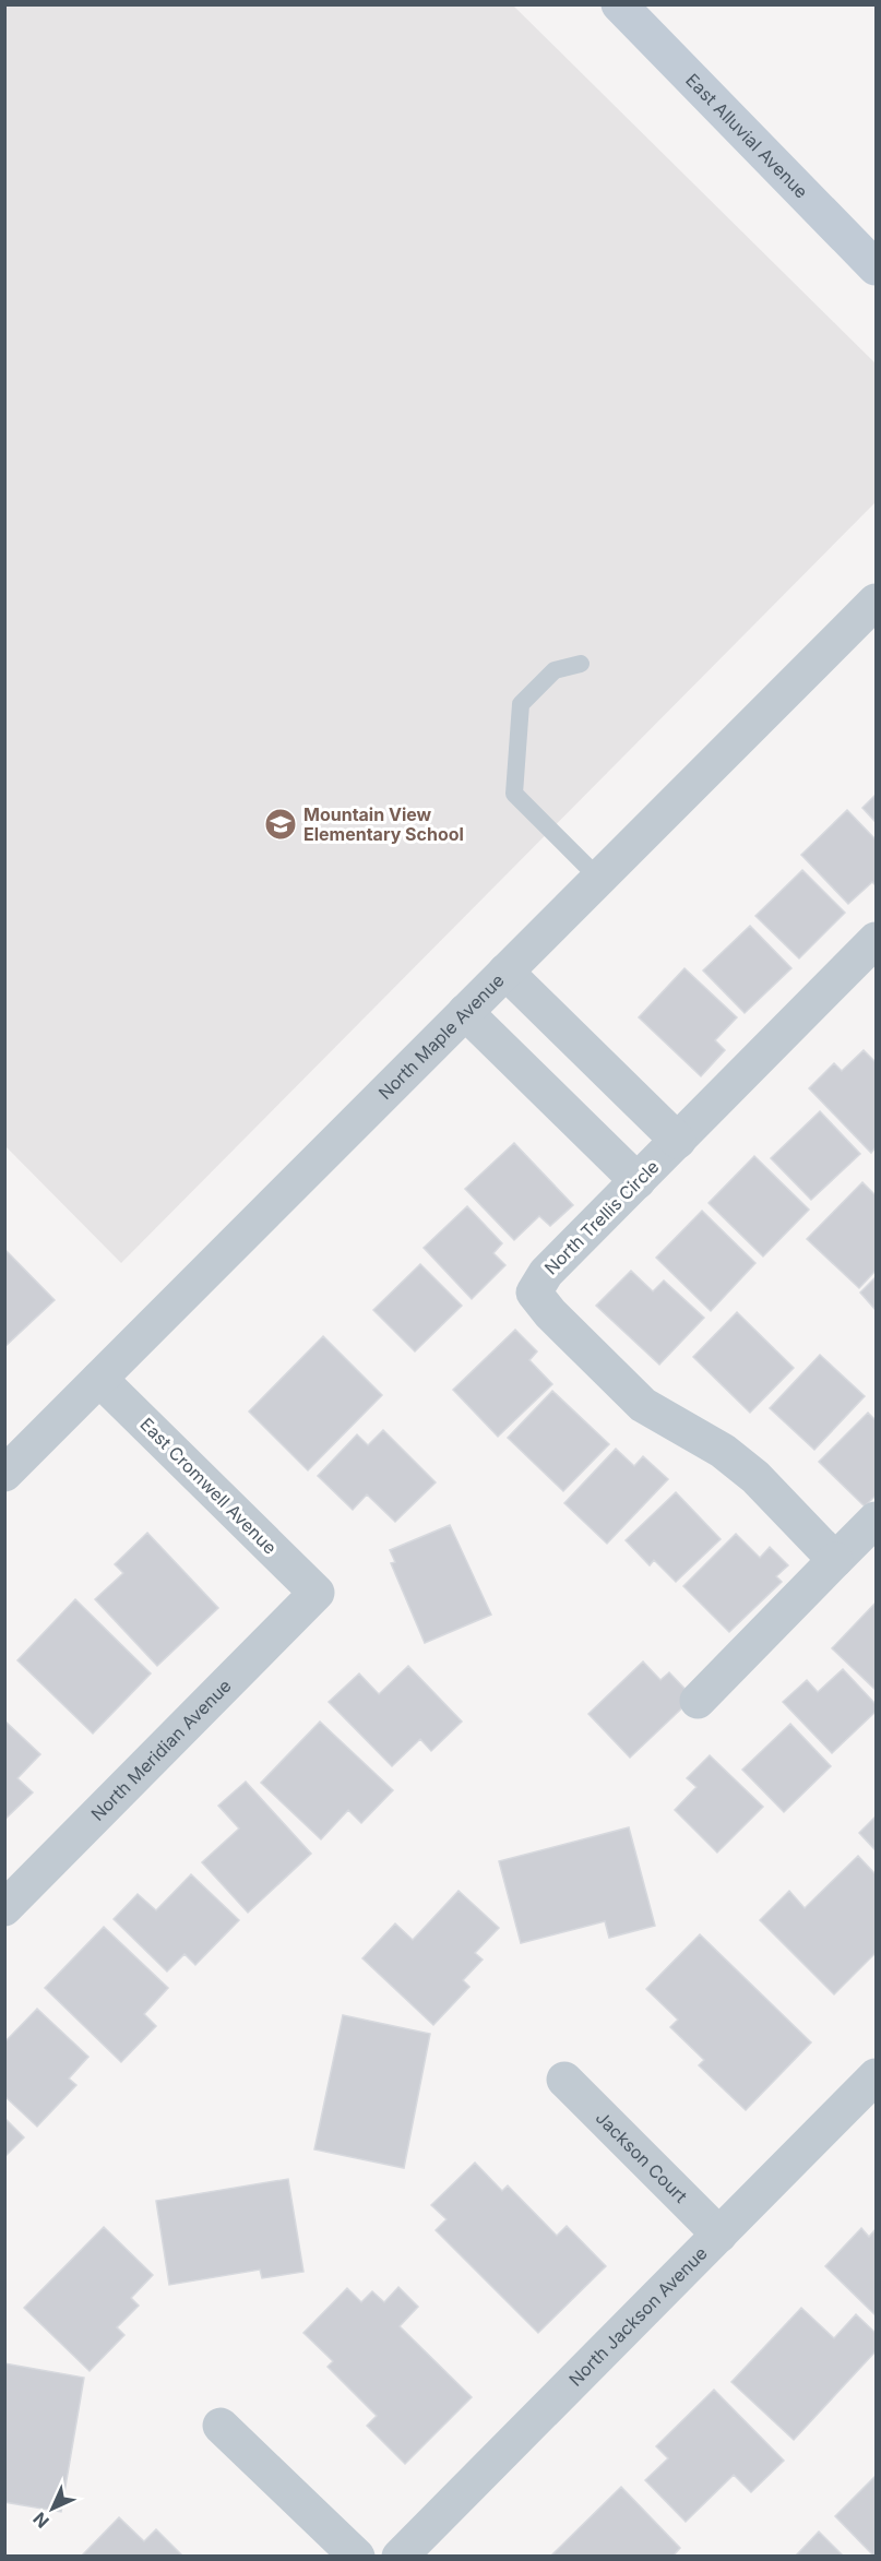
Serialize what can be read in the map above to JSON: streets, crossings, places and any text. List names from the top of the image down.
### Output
{
  "streets": {
    "main road": ["East Alluvial Avenue"],
    "street": [
      "North Maple Avenue",
      "North Trellis Circle",
      "East Cromwell Avenue",
      "North Meridian Avenue",
      "Jackson Court",
      "North Jackson Avenue"
    ]
  },
  "crossings": [
    ["North Maple Avenue", "East Cromwell Avenue"],
    ["East Cromwell Avenue", "North Meridian Avenue"],
    ["Jackson Court", "North Jackson Avenue"]
  ],
  "places": {
    "school or university": ["Mountain View Elementary School"]
  },
  "north": "bottom left"
}
